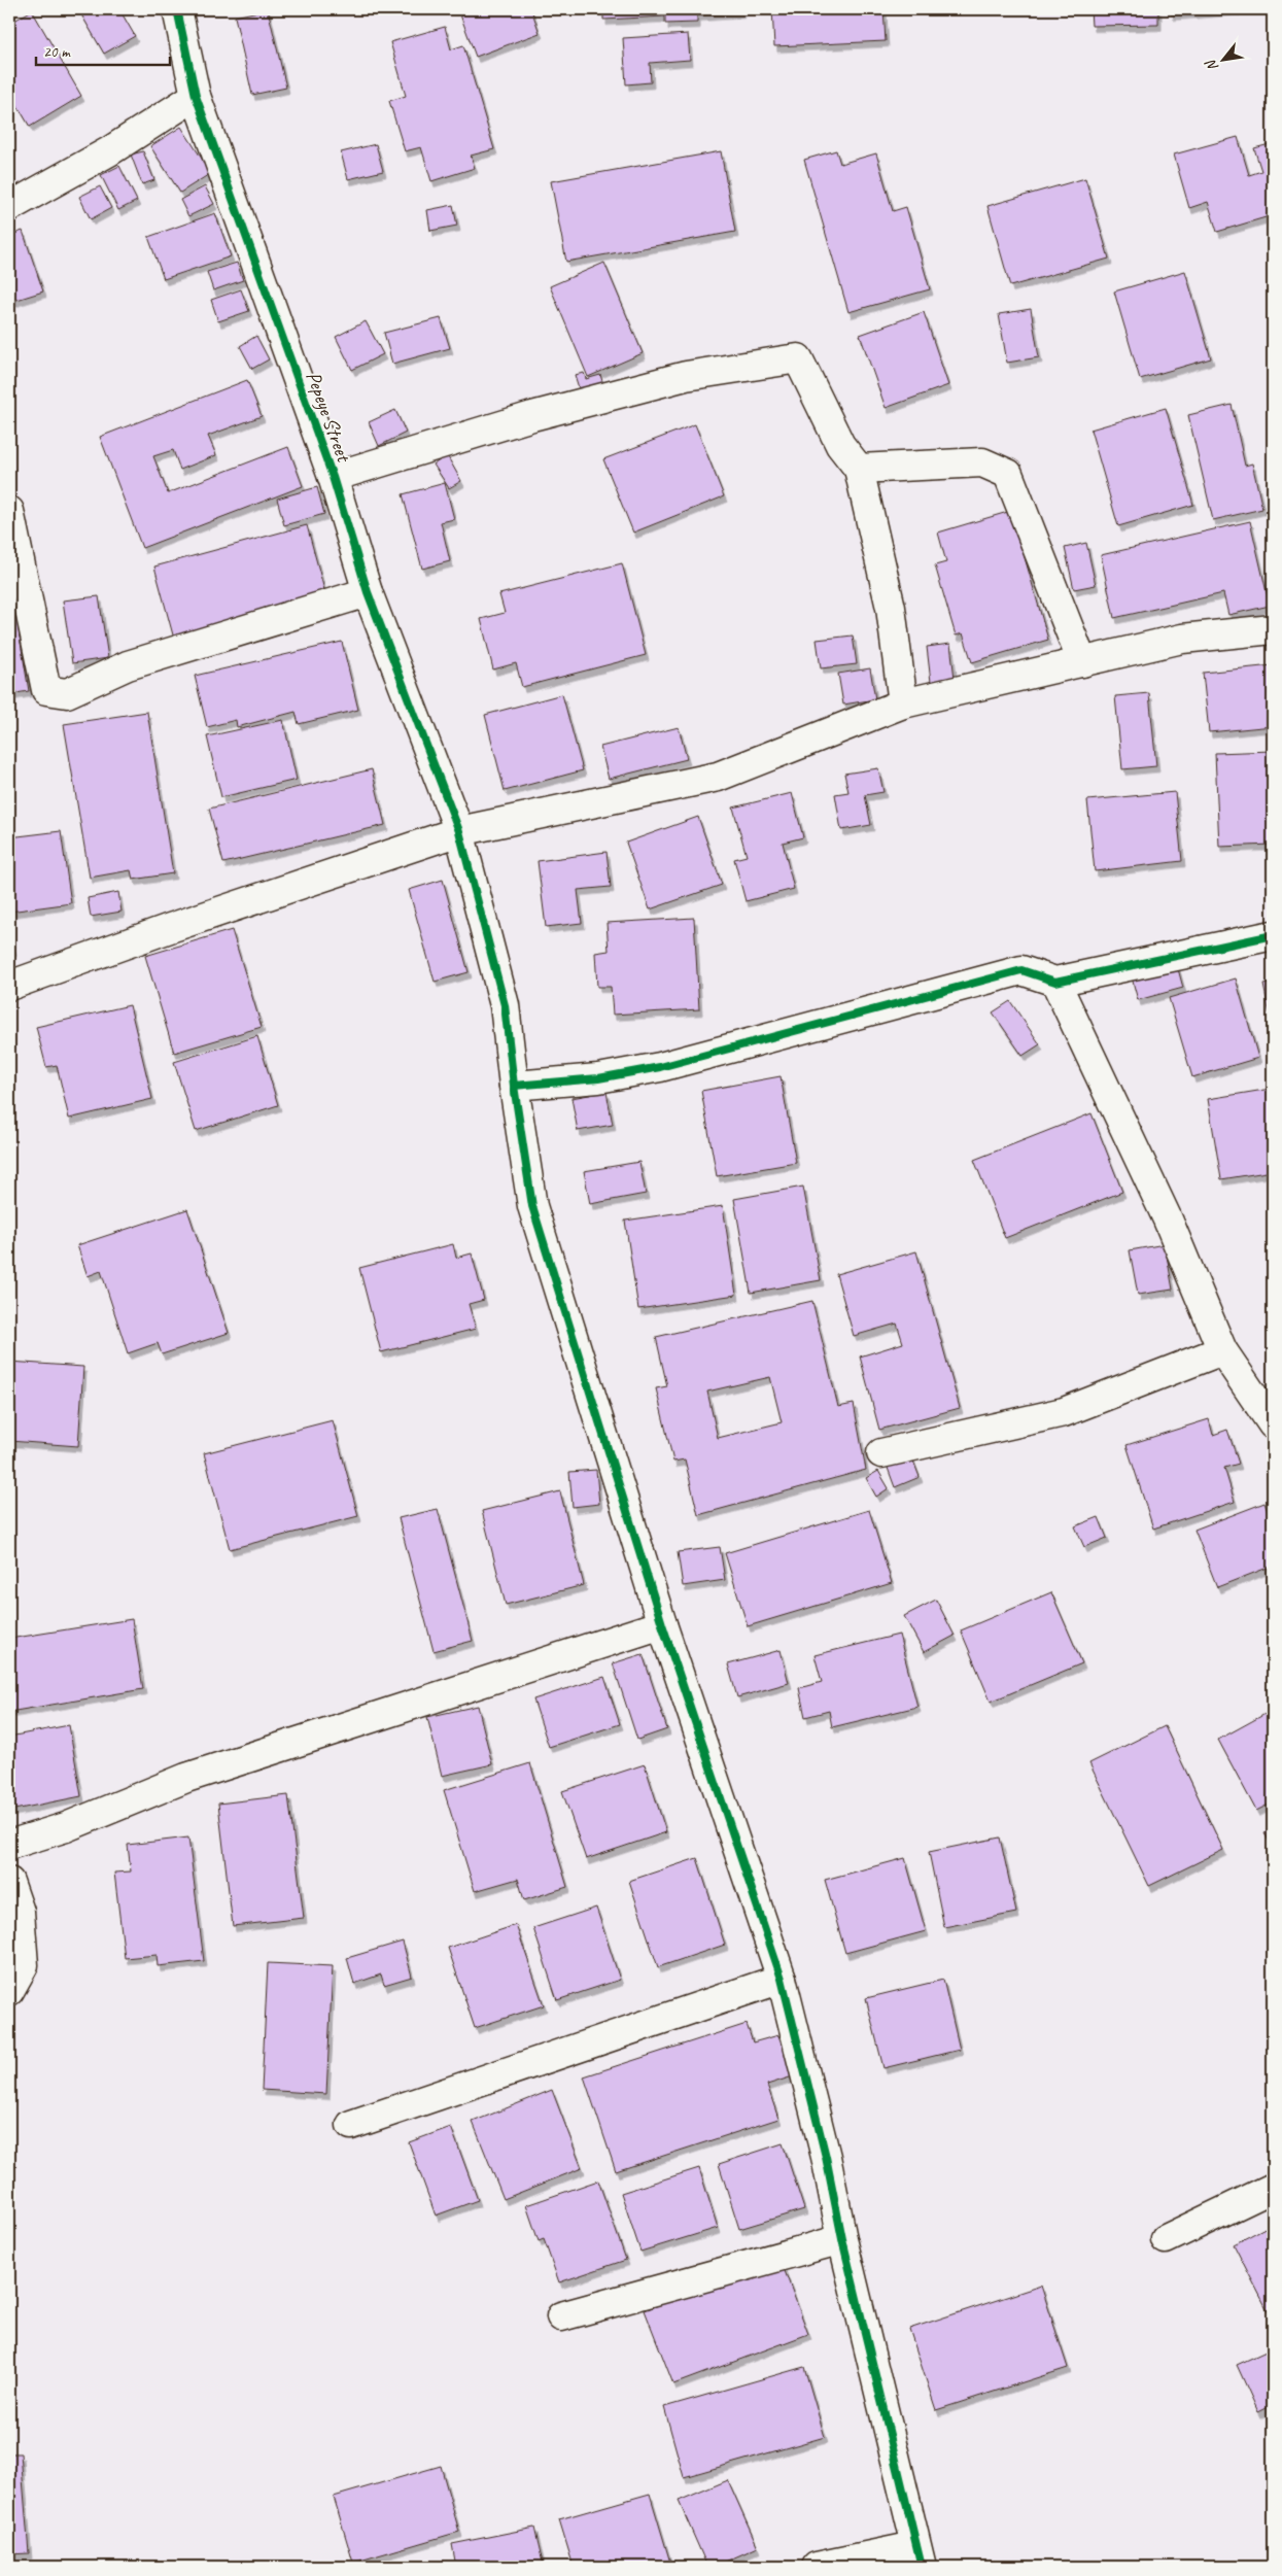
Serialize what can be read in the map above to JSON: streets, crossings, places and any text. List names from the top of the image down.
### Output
{
  "streets": {
    "street": ["Pepeye Street"]
  },
  "scale_bar": "20 m",
  "north": "bottom left"
}
